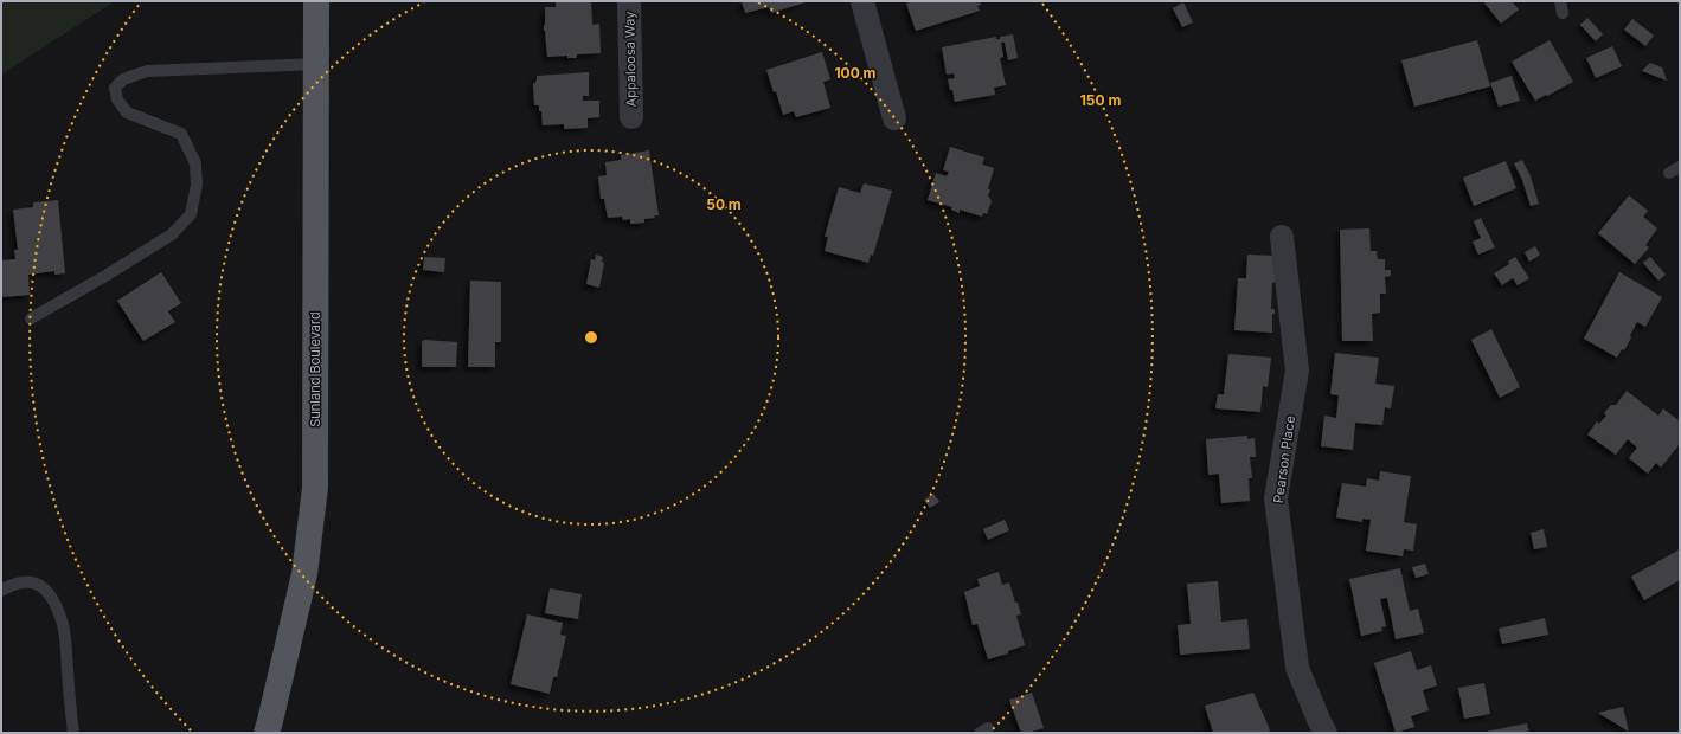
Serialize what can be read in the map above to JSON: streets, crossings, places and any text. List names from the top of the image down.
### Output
{
  "streets": {
    "main road": ["Sunland Boulevard"],
    "street": ["Appaloosa Way", "Pearson Place"]
  },
  "rings": ["100 m", "150 m", "50 m"]
}
